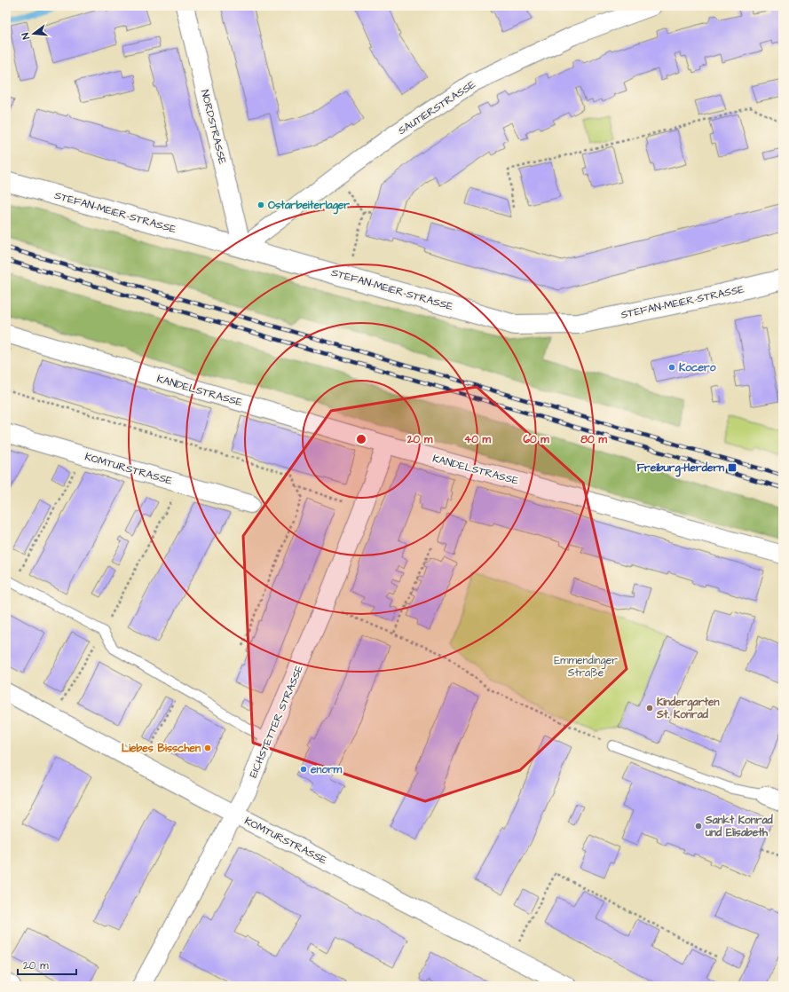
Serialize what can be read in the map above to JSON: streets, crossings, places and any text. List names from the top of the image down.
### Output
{
  "streets": {
    "main road": ["STEFAN-MEIER-STRASSE"],
    "street": [
      "SAUTIERSTRASSE",
      "NORDSTRASSE",
      "KANDELSTRASSE",
      "KOMTURSTRASSE",
      "EICHSTETTER STRASSE"
    ]
  },
  "crossings": [
    ["SAUTIERSTRASSE", "NORDSTRASSE"],
    ["SAUTIERSTRASSE", "STEFAN-MEIER-STRASSE"],
    ["NORDSTRASSE", "STEFAN-MEIER-STRASSE"],
    ["KANDELSTRASSE", "EICHSTETTER STRASSE"],
    ["KOMTURSTRASSE", "EICHSTETTER STRASSE"]
  ],
  "parks": ["Emmendinger Straße"],
  "places": {
    "other": [
      "Ostarbeiterlager",
      "Kocero",
      "Kindergarten St. Konrad",
      "Liebes Bisschen",
      "enorm",
      "Sankt Konrad und Elisabeth"
    ],
    "transit": ["Freiburg-Herdern"]
  },
  "scale_bar": "20 m",
  "north": "left",
  "rings": [
    "20 m",
    "40 m",
    "60 m",
    "80 m"
  ]
}
